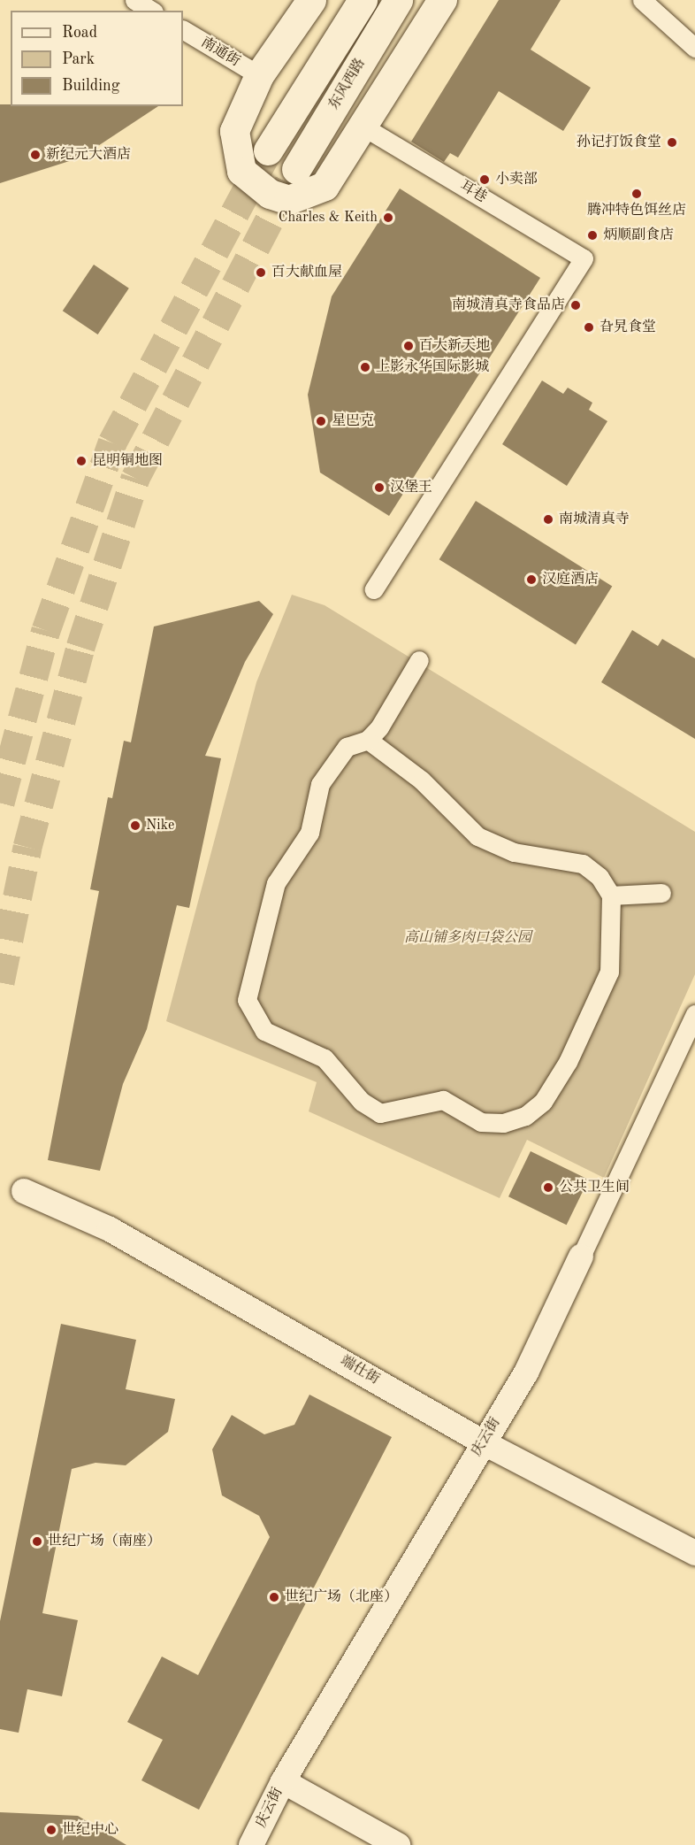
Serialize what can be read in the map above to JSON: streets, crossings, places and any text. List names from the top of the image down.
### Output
{
  "streets": {
    "main road": ["东风西路"],
    "street": [
      "南通街",
      "耳巷",
      "端仕街",
      "庆云街"
    ]
  },
  "crossings": [
    ["端仕街", "庆云街"]
  ],
  "parks": ["高山铺多肉口袋公园"],
  "places": [
    "孙记打饭食堂",
    "新纪元大酒店",
    "小卖部",
    "腾冲特色饵丝店",
    "Charles & Keith",
    "炳顺副食店",
    "百大献血屋",
    "南城清真寺食品店",
    "旮旯食堂",
    "百大新天地",
    "上影永华国际影城",
    "星巴克",
    "昆明铜地图",
    "汉堡王",
    "南城清真寺",
    "汉庭酒店",
    "Nike",
    "公共卫生间",
    "世纪广场（南座）",
    "世纪广场（北座）",
    "世纪中心"
  ],
  "legend": ["Road", "Park", "Building"]
}
